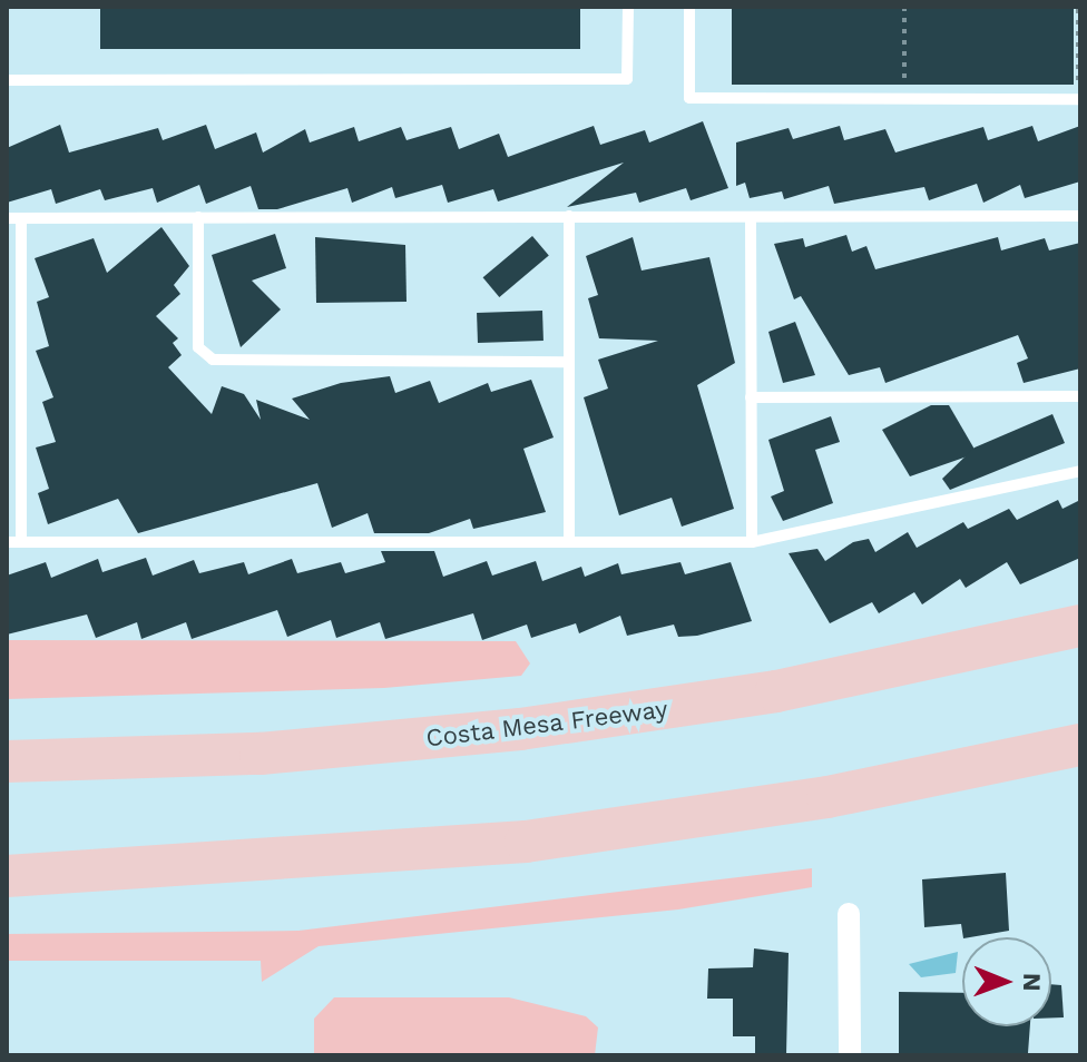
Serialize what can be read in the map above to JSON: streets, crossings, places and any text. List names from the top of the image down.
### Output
{
  "streets": {
    "highway": ["Costa Mesa Freeway"]
  },
  "north": "right"
}
